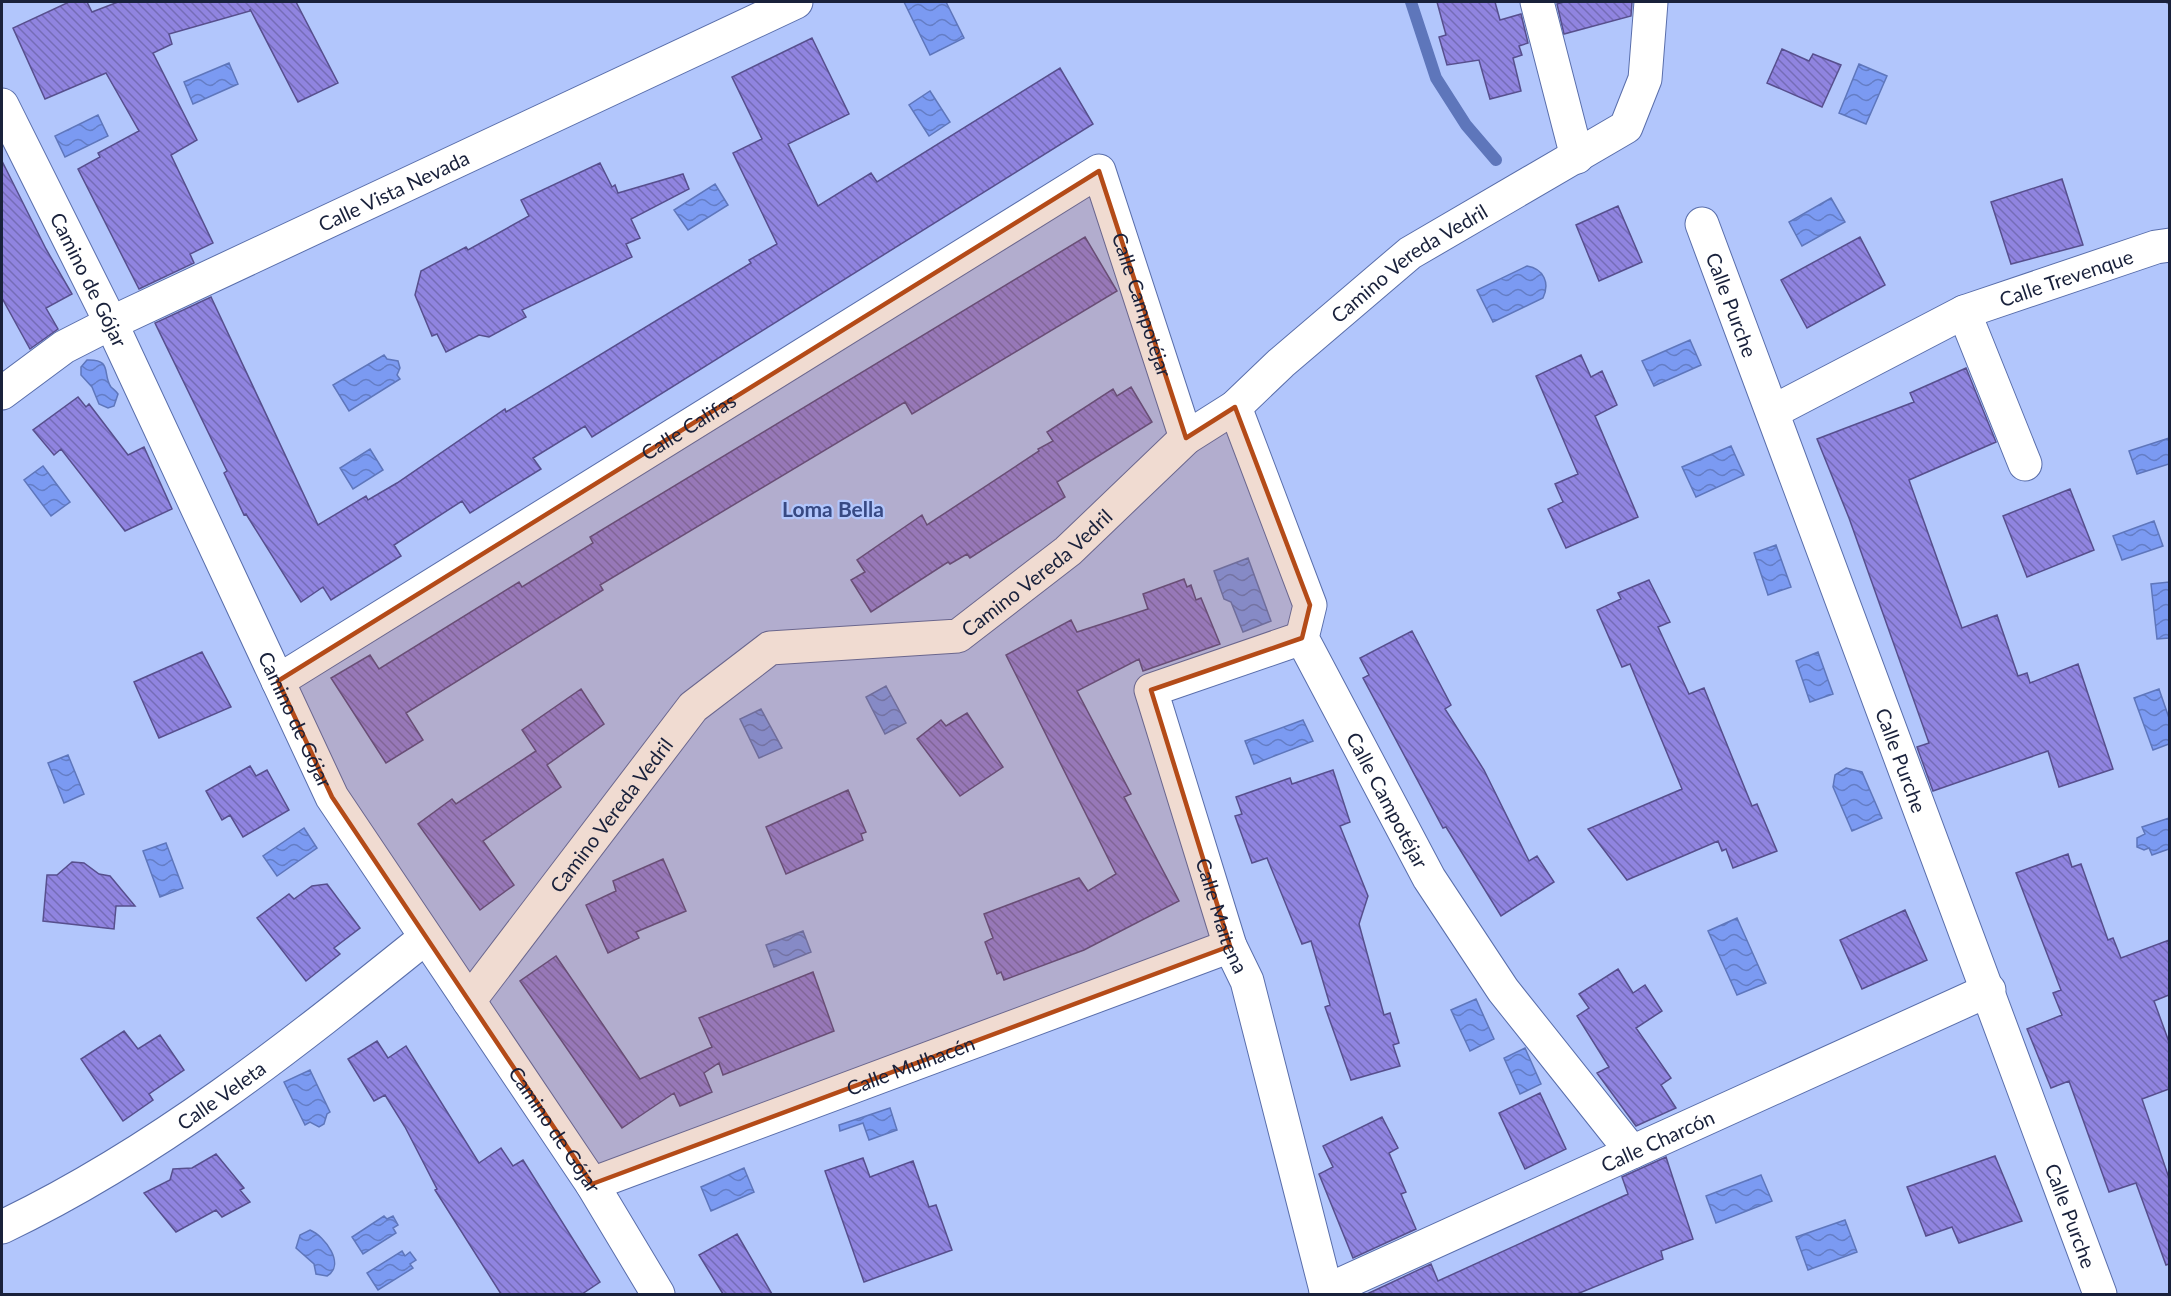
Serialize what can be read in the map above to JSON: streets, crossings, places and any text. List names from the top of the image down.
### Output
{
  "streets": {
    "street": [
      "Calle Vista Nevada",
      "Camino Vereda Vedril",
      "Calle Trevenque",
      "Camino de Gójar",
      "Calle Purche",
      "Calle Campotéjar",
      "Calle Califas",
      "Calle Maitena",
      "Calle Mulhacén",
      "Calle Veleta",
      "Calle Charcón"
    ]
  },
  "crossings": [
    ["Calle Vista Nevada", "Camino de Gójar"],
    ["Camino Vereda Vedril", "Camino de Gójar"],
    ["Camino Vereda Vedril", "Calle Campotéjar"],
    ["Calle Trevenque", "Calle Purche"],
    ["Camino de Gójar", "Calle Califas"],
    ["Camino de Gójar", "Calle Mulhacén"],
    ["Camino de Gójar", "Calle Veleta"],
    ["Calle Purche", "Calle Charcón"],
    ["Calle Campotéjar", "Calle Califas"],
    ["Calle Campotéjar", "Calle Maitena"],
    ["Calle Campotéjar", "Calle Charcón"],
    ["Calle Maitena", "Calle Mulhacén"],
    ["Calle Maitena", "Calle Charcón"]
  ],
  "districts": ["Loma Bella"]
}
